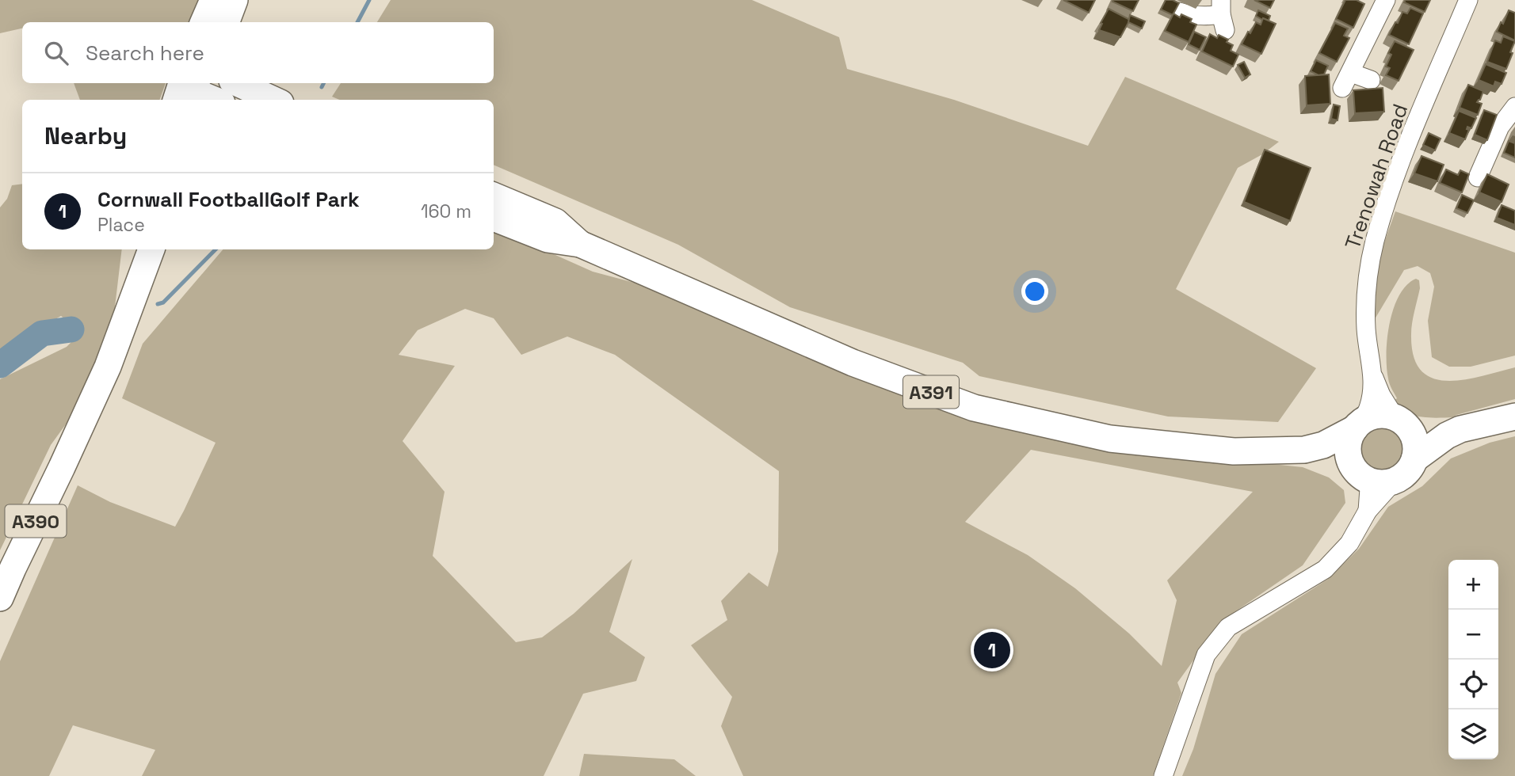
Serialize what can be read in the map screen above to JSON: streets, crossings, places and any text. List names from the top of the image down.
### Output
{
  "streets": {
    "highway": ["A391", "A390"],
    "street": ["Trenowah Road"]
  },
  "crossings": [
    ["Trenowah Road", "A391"]
  ],
  "page": {
    "search": "Search here",
    "heading": "Nearby",
    "list": [
      {
        "mark": "1",
        "name": "Cornwall FootballGolf Park",
        "note": "Place",
        "value": "160 m"
      }
    ],
    "map_buttons": ["+", "−"],
    "pins": "1"
  }
}
